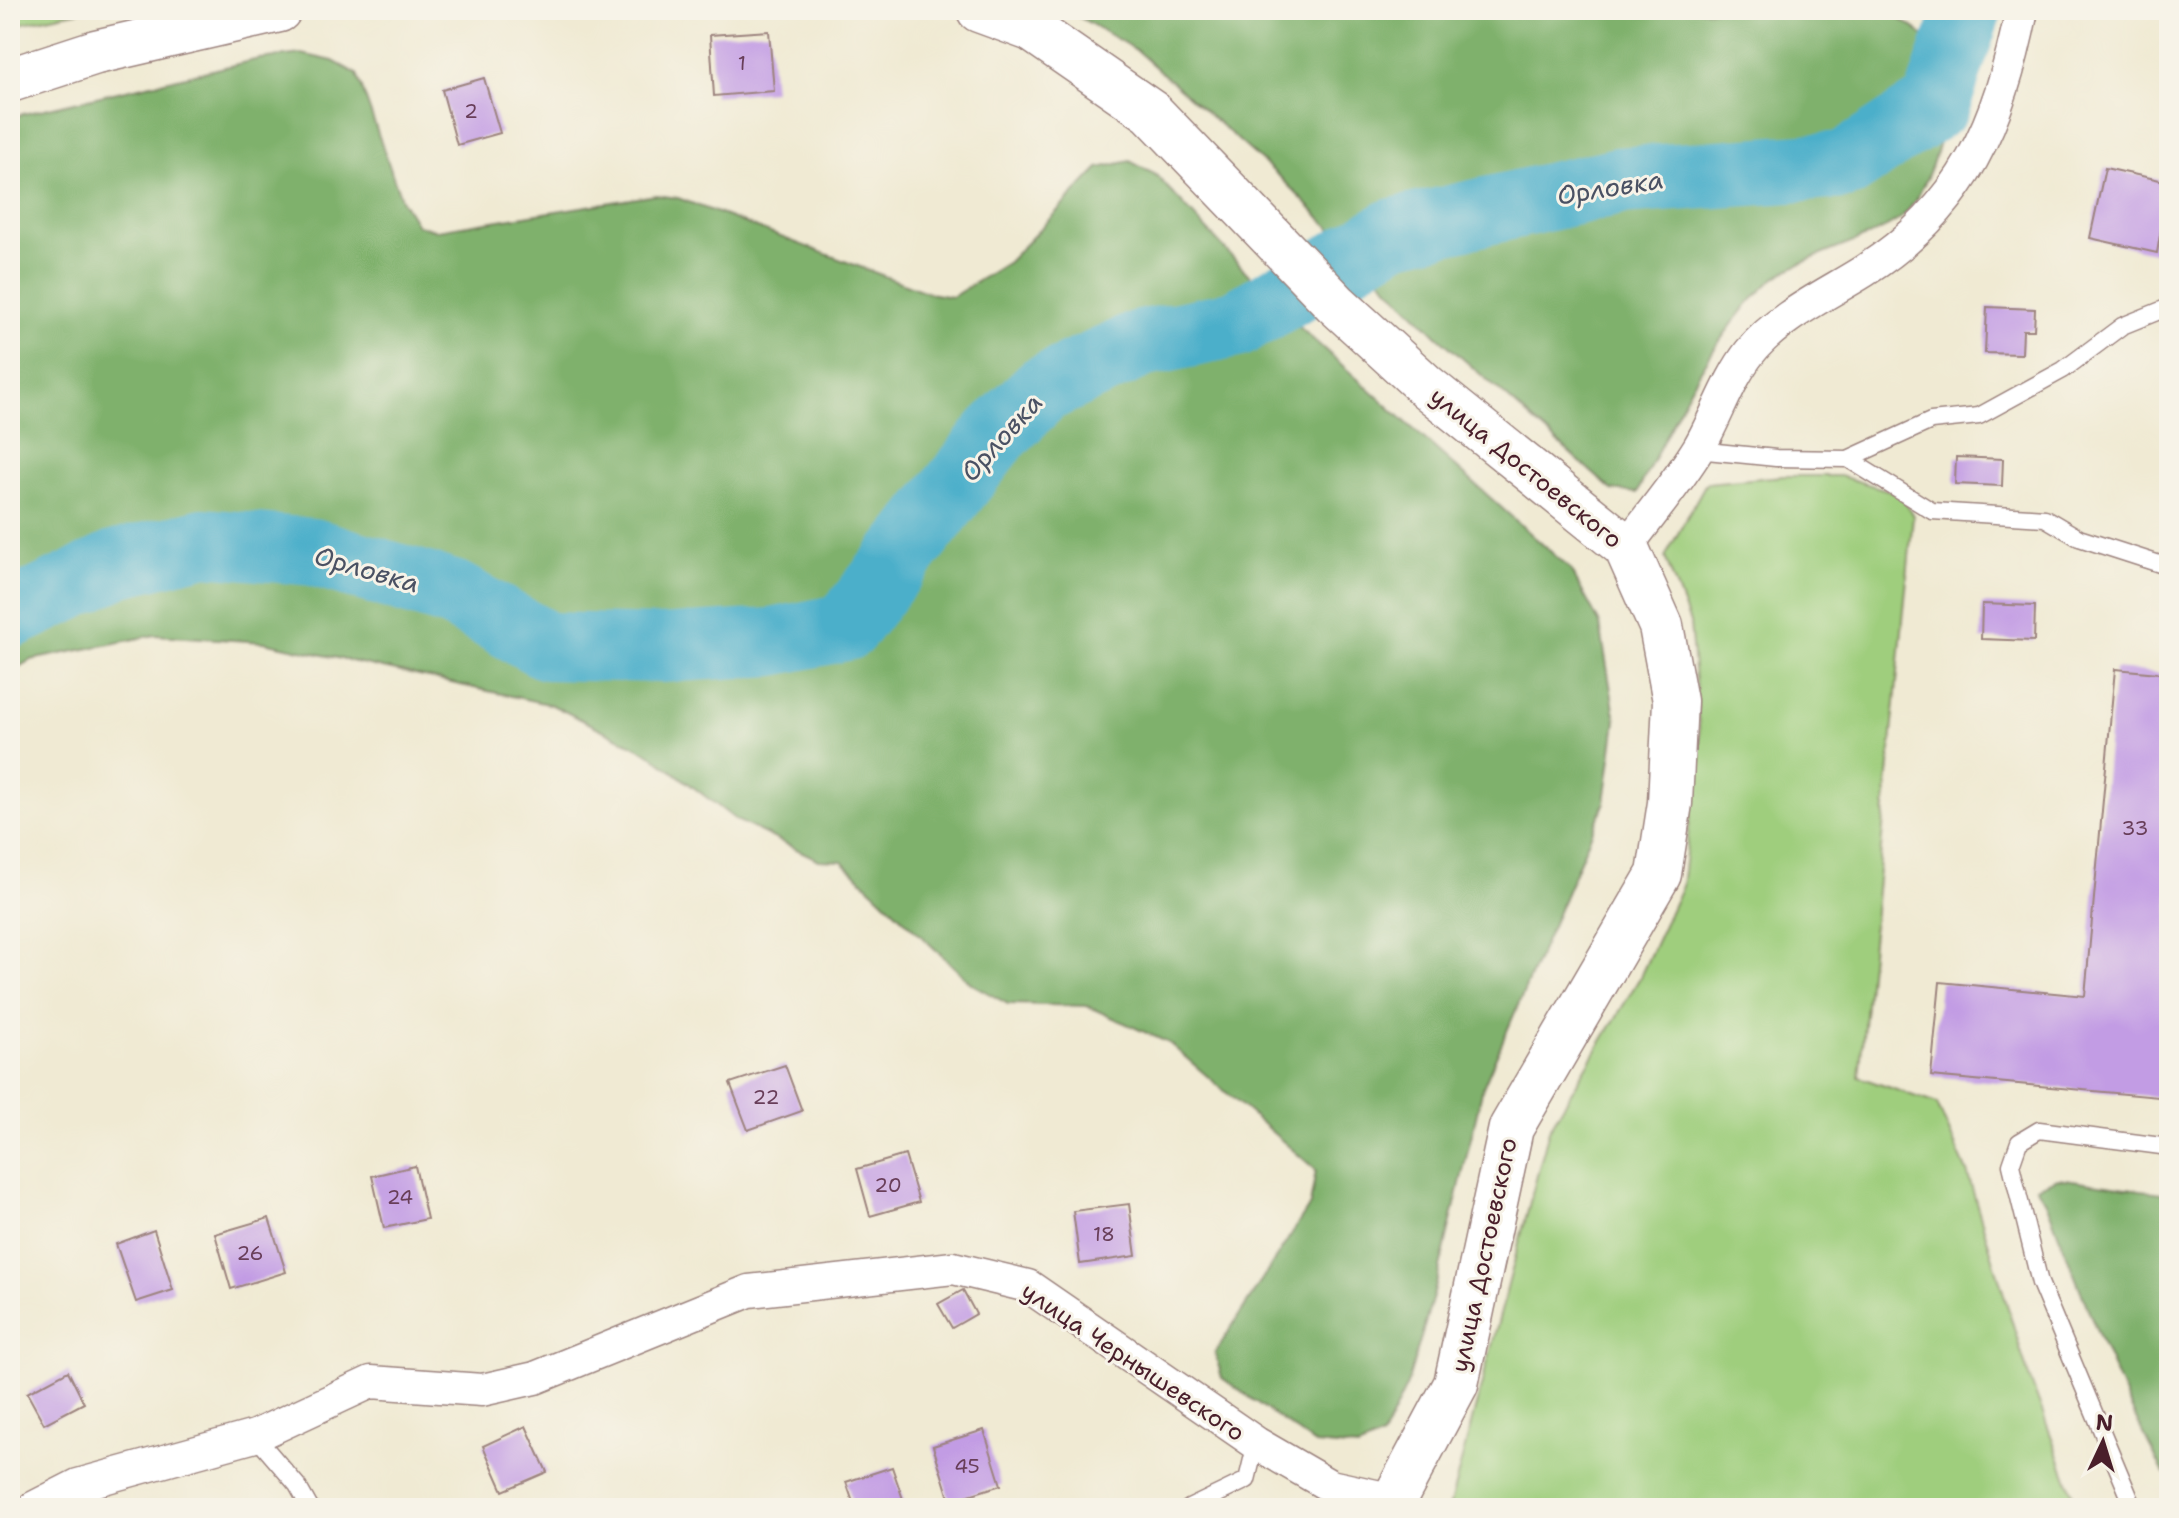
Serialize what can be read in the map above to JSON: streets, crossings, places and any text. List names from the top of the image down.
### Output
{
  "streets": {
    "main road": ["улица Достоевского"],
    "street": ["улица Чернышевского"]
  },
  "crossings": [
    ["улица Достоевского", "улица Чернышевского"]
  ],
  "water": ["Орловка"],
  "house_numbers": [
    "1",
    "2",
    "33",
    "22",
    "20",
    "24",
    "18",
    "26",
    "45"
  ],
  "north": "top"
}
